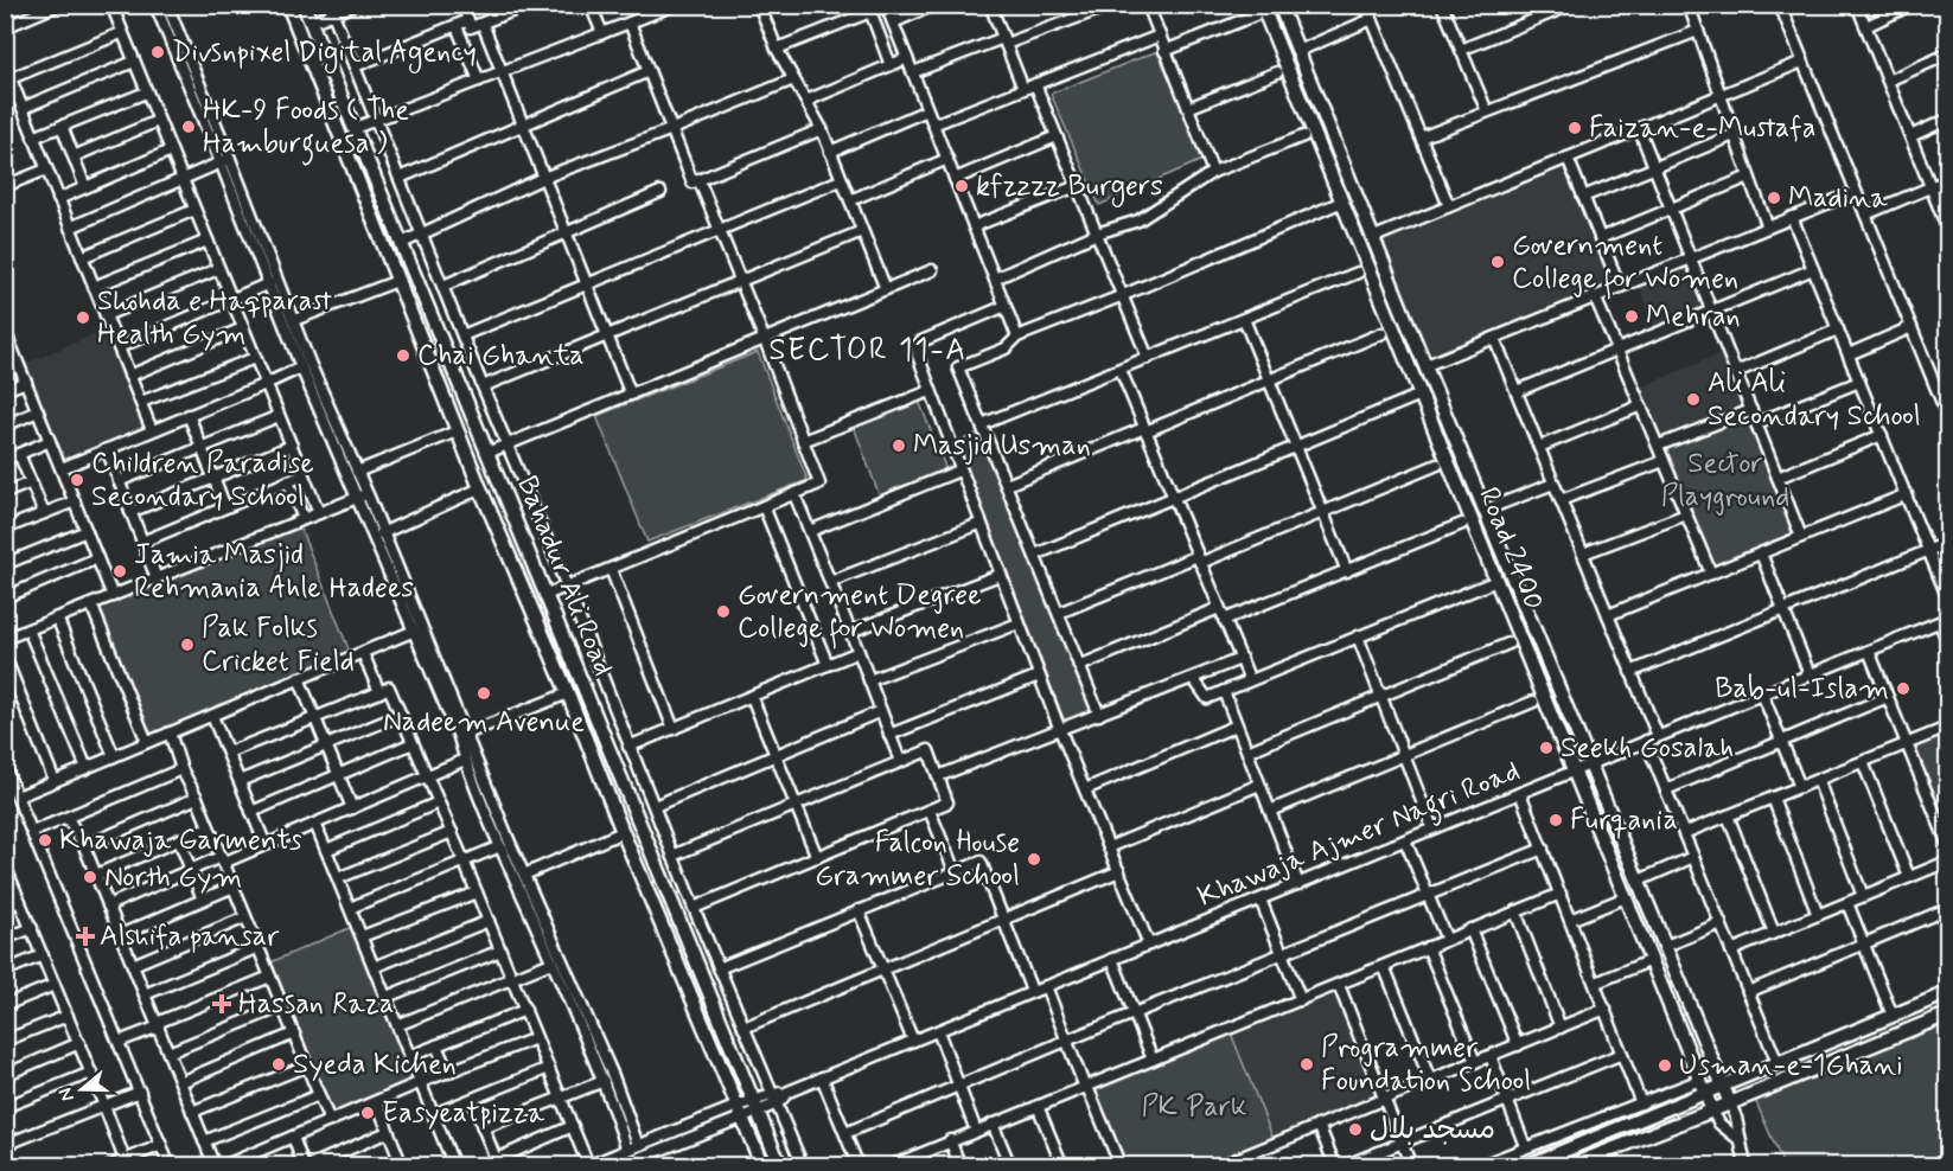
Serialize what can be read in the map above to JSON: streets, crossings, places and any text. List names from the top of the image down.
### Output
{
  "streets": {
    "main road": ["Road 2400", "Bahadur Ali Road"],
    "street": ["Khawaja Ajmer Nagri Road"]
  },
  "crossings": [
    ["Road 2400", "Khawaja Ajmer Nagri Road"],
    ["Bahadur Ali Road", "Khawaja Ajmer Nagri Road"]
  ],
  "districts": ["SECTOR 11-A"],
  "parks": ["Sector Playground", "PK Park"],
  "places": {
    "other": [
      "Divsnpixel Digital Agency",
      "HK-9 Foods ( The Hamburguesa )",
      "Faizan-e-Mustafa",
      "kfzzzz Burgers",
      "Madina",
      "Government College for Women",
      "Mehran",
      "Shohda e Haqparast Health Gym",
      "Chai Ghanta",
      "Ali Ali Secondary School",
      "Masjid Usman",
      "Children Paradise Secondary School",
      "Jamia Masjid Rehmania Ahle Hadees",
      "Government Degree College for Women",
      "Pak Folks Cricket Field",
      "Bab-ul-Islam",
      "Nadeem Avenue",
      "Seekh Gosalah",
      "Furqania",
      "Khawaja Garments",
      "Falcon House Grammer School",
      "North Gym",
      "Syeda Kichen",
      "Programmer Foundation School",
      "Usman-e-1Ghani",
      "Easyeatpizza",
      "مسجد بلال"
    ],
    "health": ["Alshifa pansar", "Hassan Raza"]
  },
  "north": "left"
}
